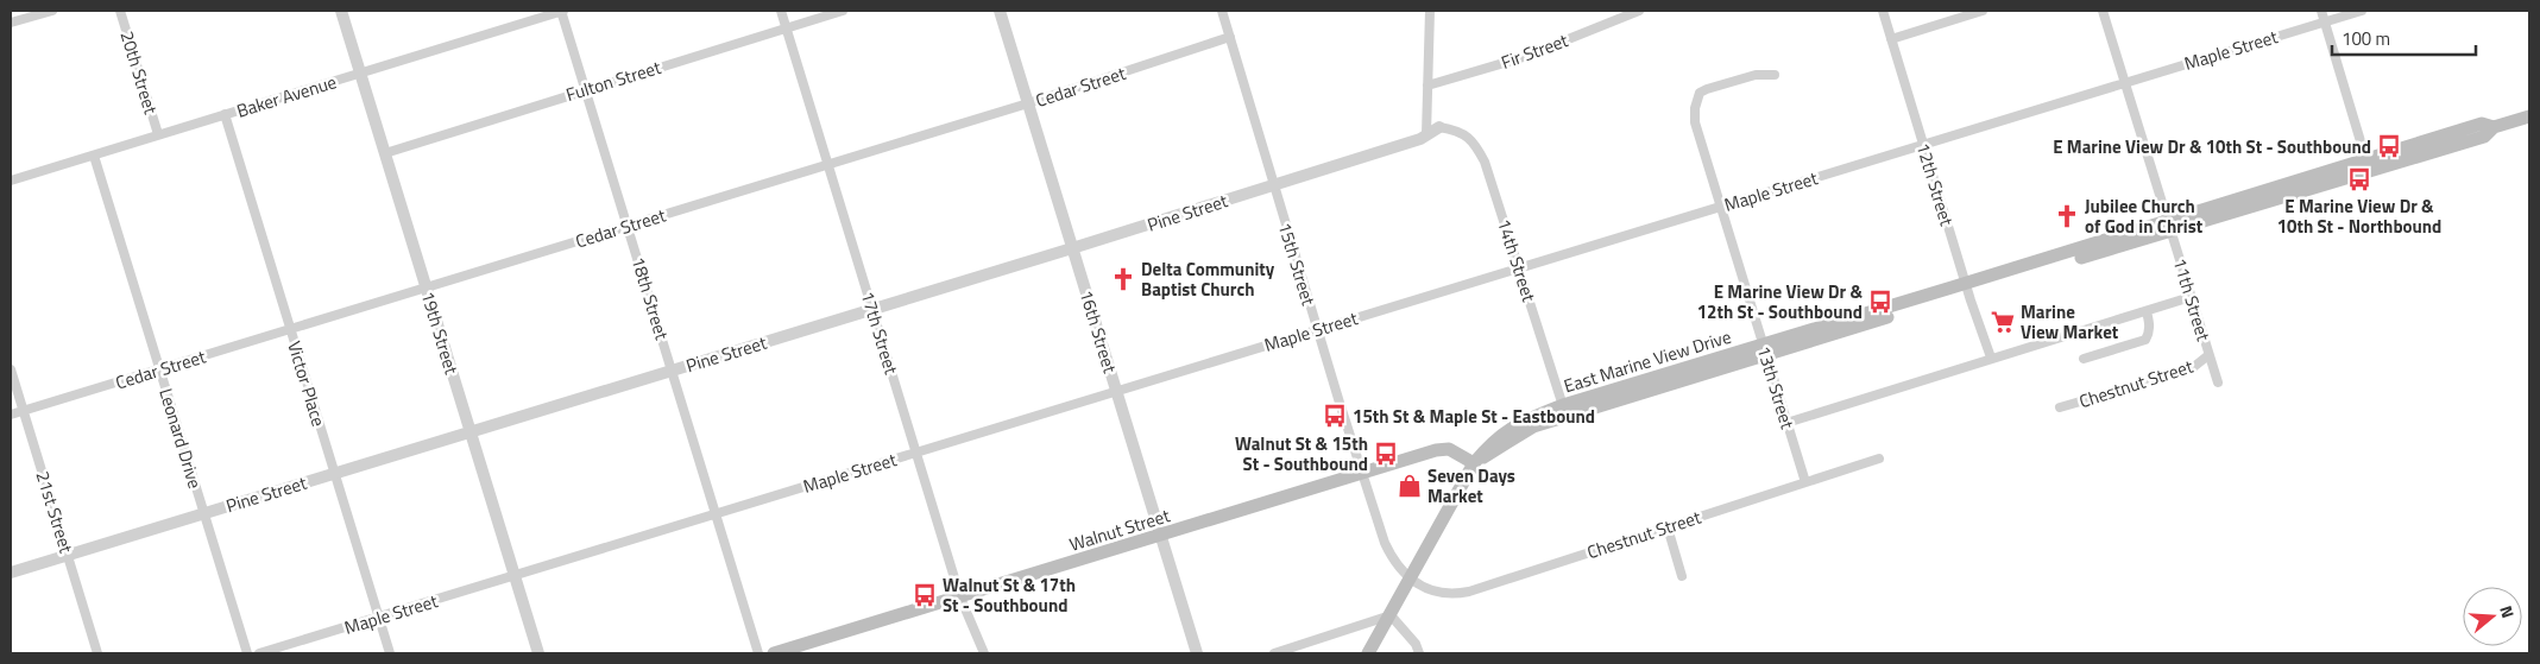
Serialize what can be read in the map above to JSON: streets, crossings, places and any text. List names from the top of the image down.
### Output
{
  "streets": {
    "main road": ["East Marine View Drive", "Walnut Street"],
    "street": [
      "Maple Street",
      "Fir Street",
      "20th Street",
      "Fulton Street",
      "Cedar Street",
      "Baker Avenue",
      "12th Street",
      "Pine Street",
      "14th Street",
      "15th Street",
      "18th Street",
      "11th Street",
      "16th Street",
      "19th Street",
      "17th Street",
      "Victor Place",
      "Chestnut Street",
      "13th Street",
      "Leonard Drive",
      "21st Street"
    ]
  },
  "crossings": [
    ["Maple Street", "12th Street"],
    ["Maple Street", "14th Street"],
    ["Maple Street", "15th Street"],
    ["Maple Street", "18th Street"],
    ["Maple Street", "11th Street"],
    ["Maple Street", "16th Street"],
    ["Maple Street", "19th Street"],
    ["Maple Street", "17th Street"],
    ["Maple Street", "Victor Place"],
    ["Maple Street", "13th Street"],
    ["20th Street", "Baker Avenue"],
    ["Fulton Street", "18th Street"],
    ["Fulton Street", "19th Street"],
    ["Fulton Street", "17th Street"],
    ["Cedar Street", "15th Street"],
    ["Cedar Street", "18th Street"],
    ["Cedar Street", "16th Street"],
    ["Cedar Street", "19th Street"],
    ["Cedar Street", "17th Street"],
    ["Cedar Street", "Victor Place"],
    ["Cedar Street", "Leonard Drive"],
    ["Cedar Street", "21st Street"],
    ["Baker Avenue", "18th Street"],
    ["Baker Avenue", "19th Street"],
    ["Baker Avenue", "Victor Place"],
    ["Baker Avenue", "Leonard Drive"],
    ["12th Street", "East Marine View Drive"],
    ["Pine Street", "14th Street"],
    ["Pine Street", "15th Street"],
    ["Pine Street", "18th Street"],
    ["Pine Street", "16th Street"],
    ["Pine Street", "19th Street"],
    ["Pine Street", "17th Street"],
    ["Pine Street", "Victor Place"],
    ["Pine Street", "Leonard Drive"],
    ["Pine Street", "21st Street"],
    ["14th Street", "East Marine View Drive"],
    ["15th Street", "East Marine View Drive"],
    ["15th Street", "Chestnut Street"],
    ["15th Street", "Walnut Street"],
    ["11th Street", "East Marine View Drive"],
    ["11th Street", "Chestnut Street"],
    ["16th Street", "Walnut Street"],
    ["17th Street", "Walnut Street"],
    ["East Marine View Drive", "Chestnut Street"],
    ["East Marine View Drive", "13th Street"],
    ["East Marine View Drive", "Walnut Street"],
    ["Chestnut Street", "13th Street"]
  ],
  "places": {
    "bus stop": [
      "E Marine View Dr & 10th St - Southbound",
      "E Marine View Dr & 10th St - Northbound",
      "E Marine View Dr & 12th St - Southbound",
      "15th St & Maple St - Eastbound",
      "Walnut St & 15th St - Southbound",
      "Walnut St & 17th St - Southbound"
    ],
    "church": ["Jubilee Church of God in Christ", "Delta Community Baptist Church"],
    "supermarket": ["Marine View Market"],
    "shop": ["Seven Days Market"]
  },
  "scale_bar": "100 m",
  "north": "right"
}
